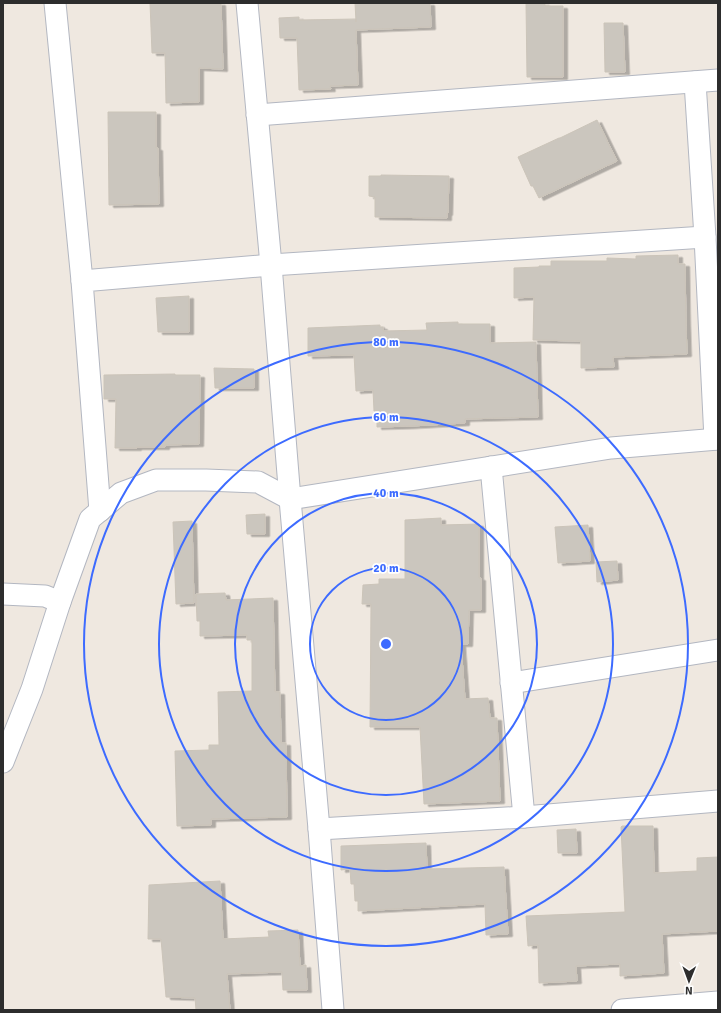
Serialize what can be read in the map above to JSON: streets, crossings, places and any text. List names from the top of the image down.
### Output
{
  "north": "bottom",
  "rings": [
    "80 m",
    "60 m",
    "40 m",
    "20 m"
  ]
}
